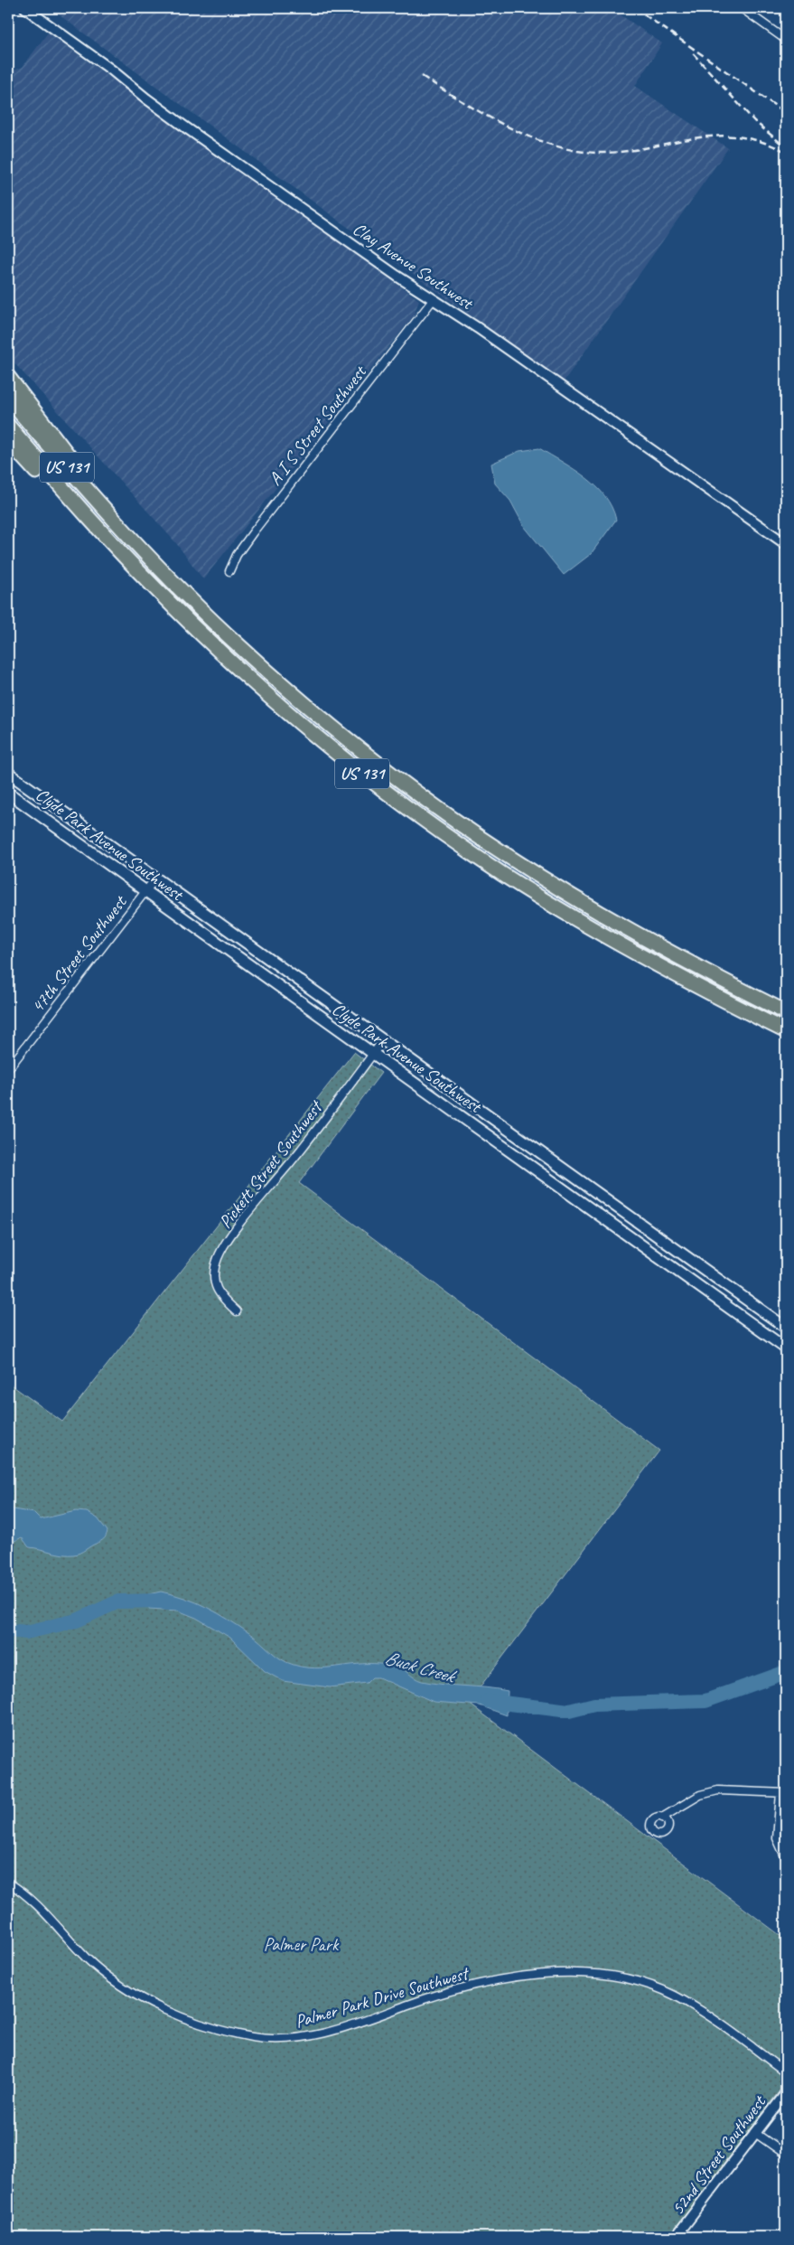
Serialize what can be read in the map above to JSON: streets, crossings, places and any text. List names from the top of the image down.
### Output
{
  "streets": {
    "highway": ["US 131"],
    "main road": ["Clyde Park Avenue Southwest"],
    "street": [
      "Clay Avenue Southwest",
      "A I S Street Southwest",
      "47th Street Southwest",
      "Pickett Street Southwest",
      "Palmer Park Drive Southwest",
      "52nd Street Southwest"
    ]
  },
  "crossings": [
    ["Clay Avenue Southwest", "A I S Street Southwest"],
    ["Clyde Park Avenue Southwest", "47th Street Southwest"],
    ["Clyde Park Avenue Southwest", "Pickett Street Southwest"]
  ],
  "water": ["Buck Creek"],
  "parks": ["Palmer Park"]
}
